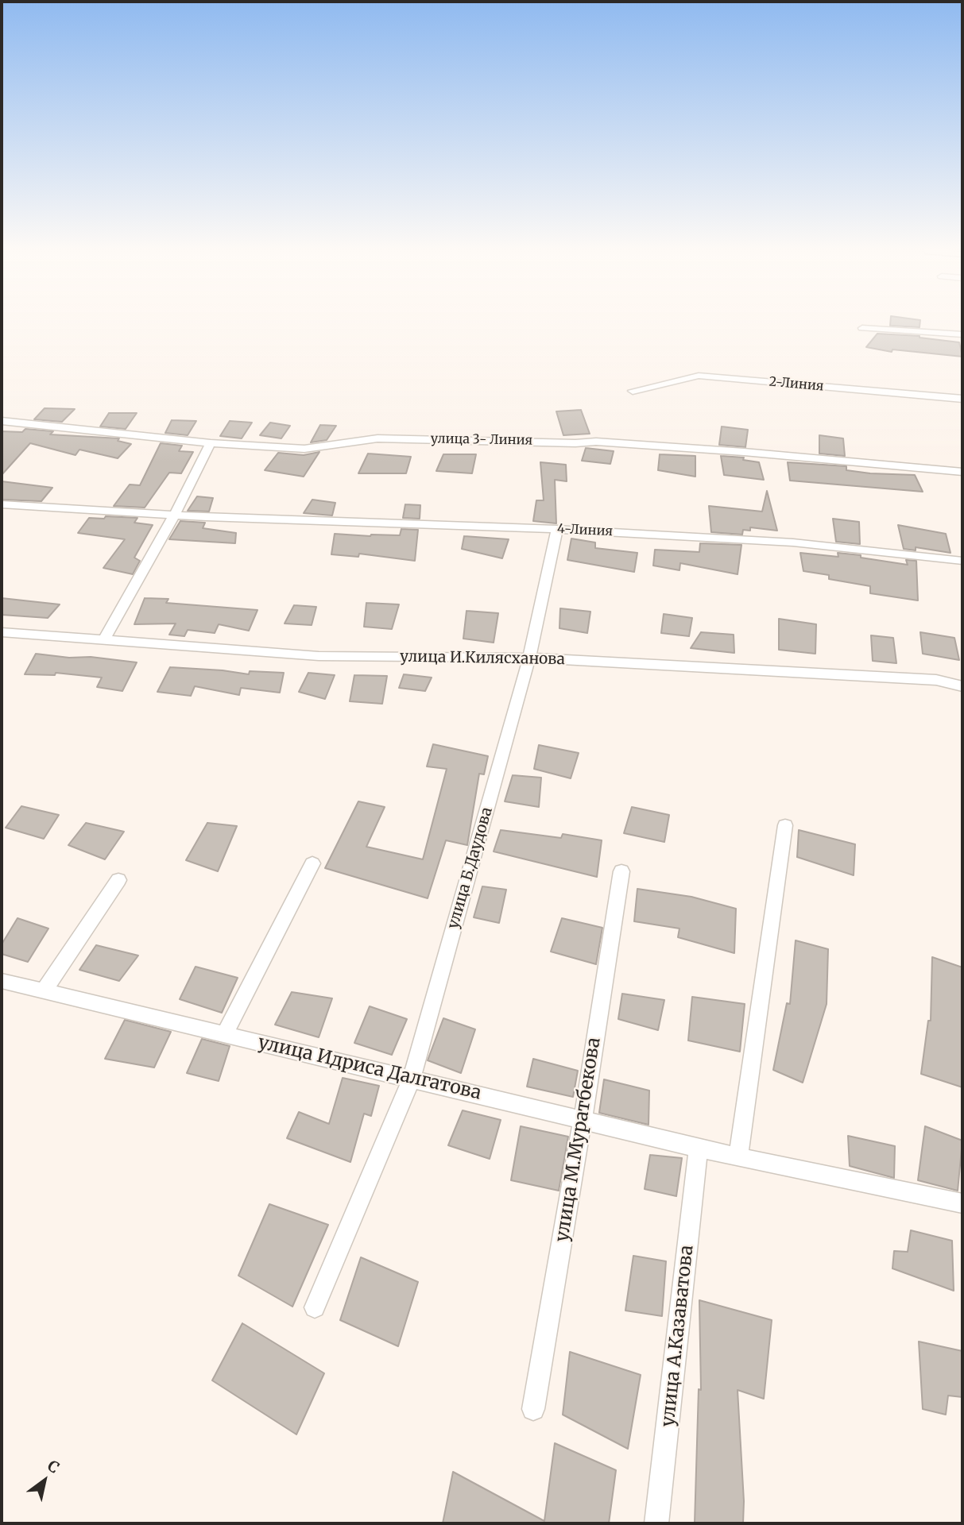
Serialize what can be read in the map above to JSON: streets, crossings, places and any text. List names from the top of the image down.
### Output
{
  "streets": {
    "street": [
      "2-Линия",
      "улица 3- Линия",
      "4-Линия",
      "улица И.Килясханова",
      "улица Б.Даудова",
      "улица Идриса Далгатова",
      "улица М.Муратбекова",
      "улица А.Казаватова"
    ]
  },
  "crossings": [
    ["4-Линия", "улица Б.Даудова"],
    ["улица И.Килясханова", "улица Б.Даудова"],
    ["улица Б.Даудова", "улица Идриса Далгатова"],
    ["улица Идриса Далгатова", "улица М.Муратбекова"],
    ["улица Идриса Далгатова", "улица А.Казаватова"]
  ],
  "north": "top right"
}
